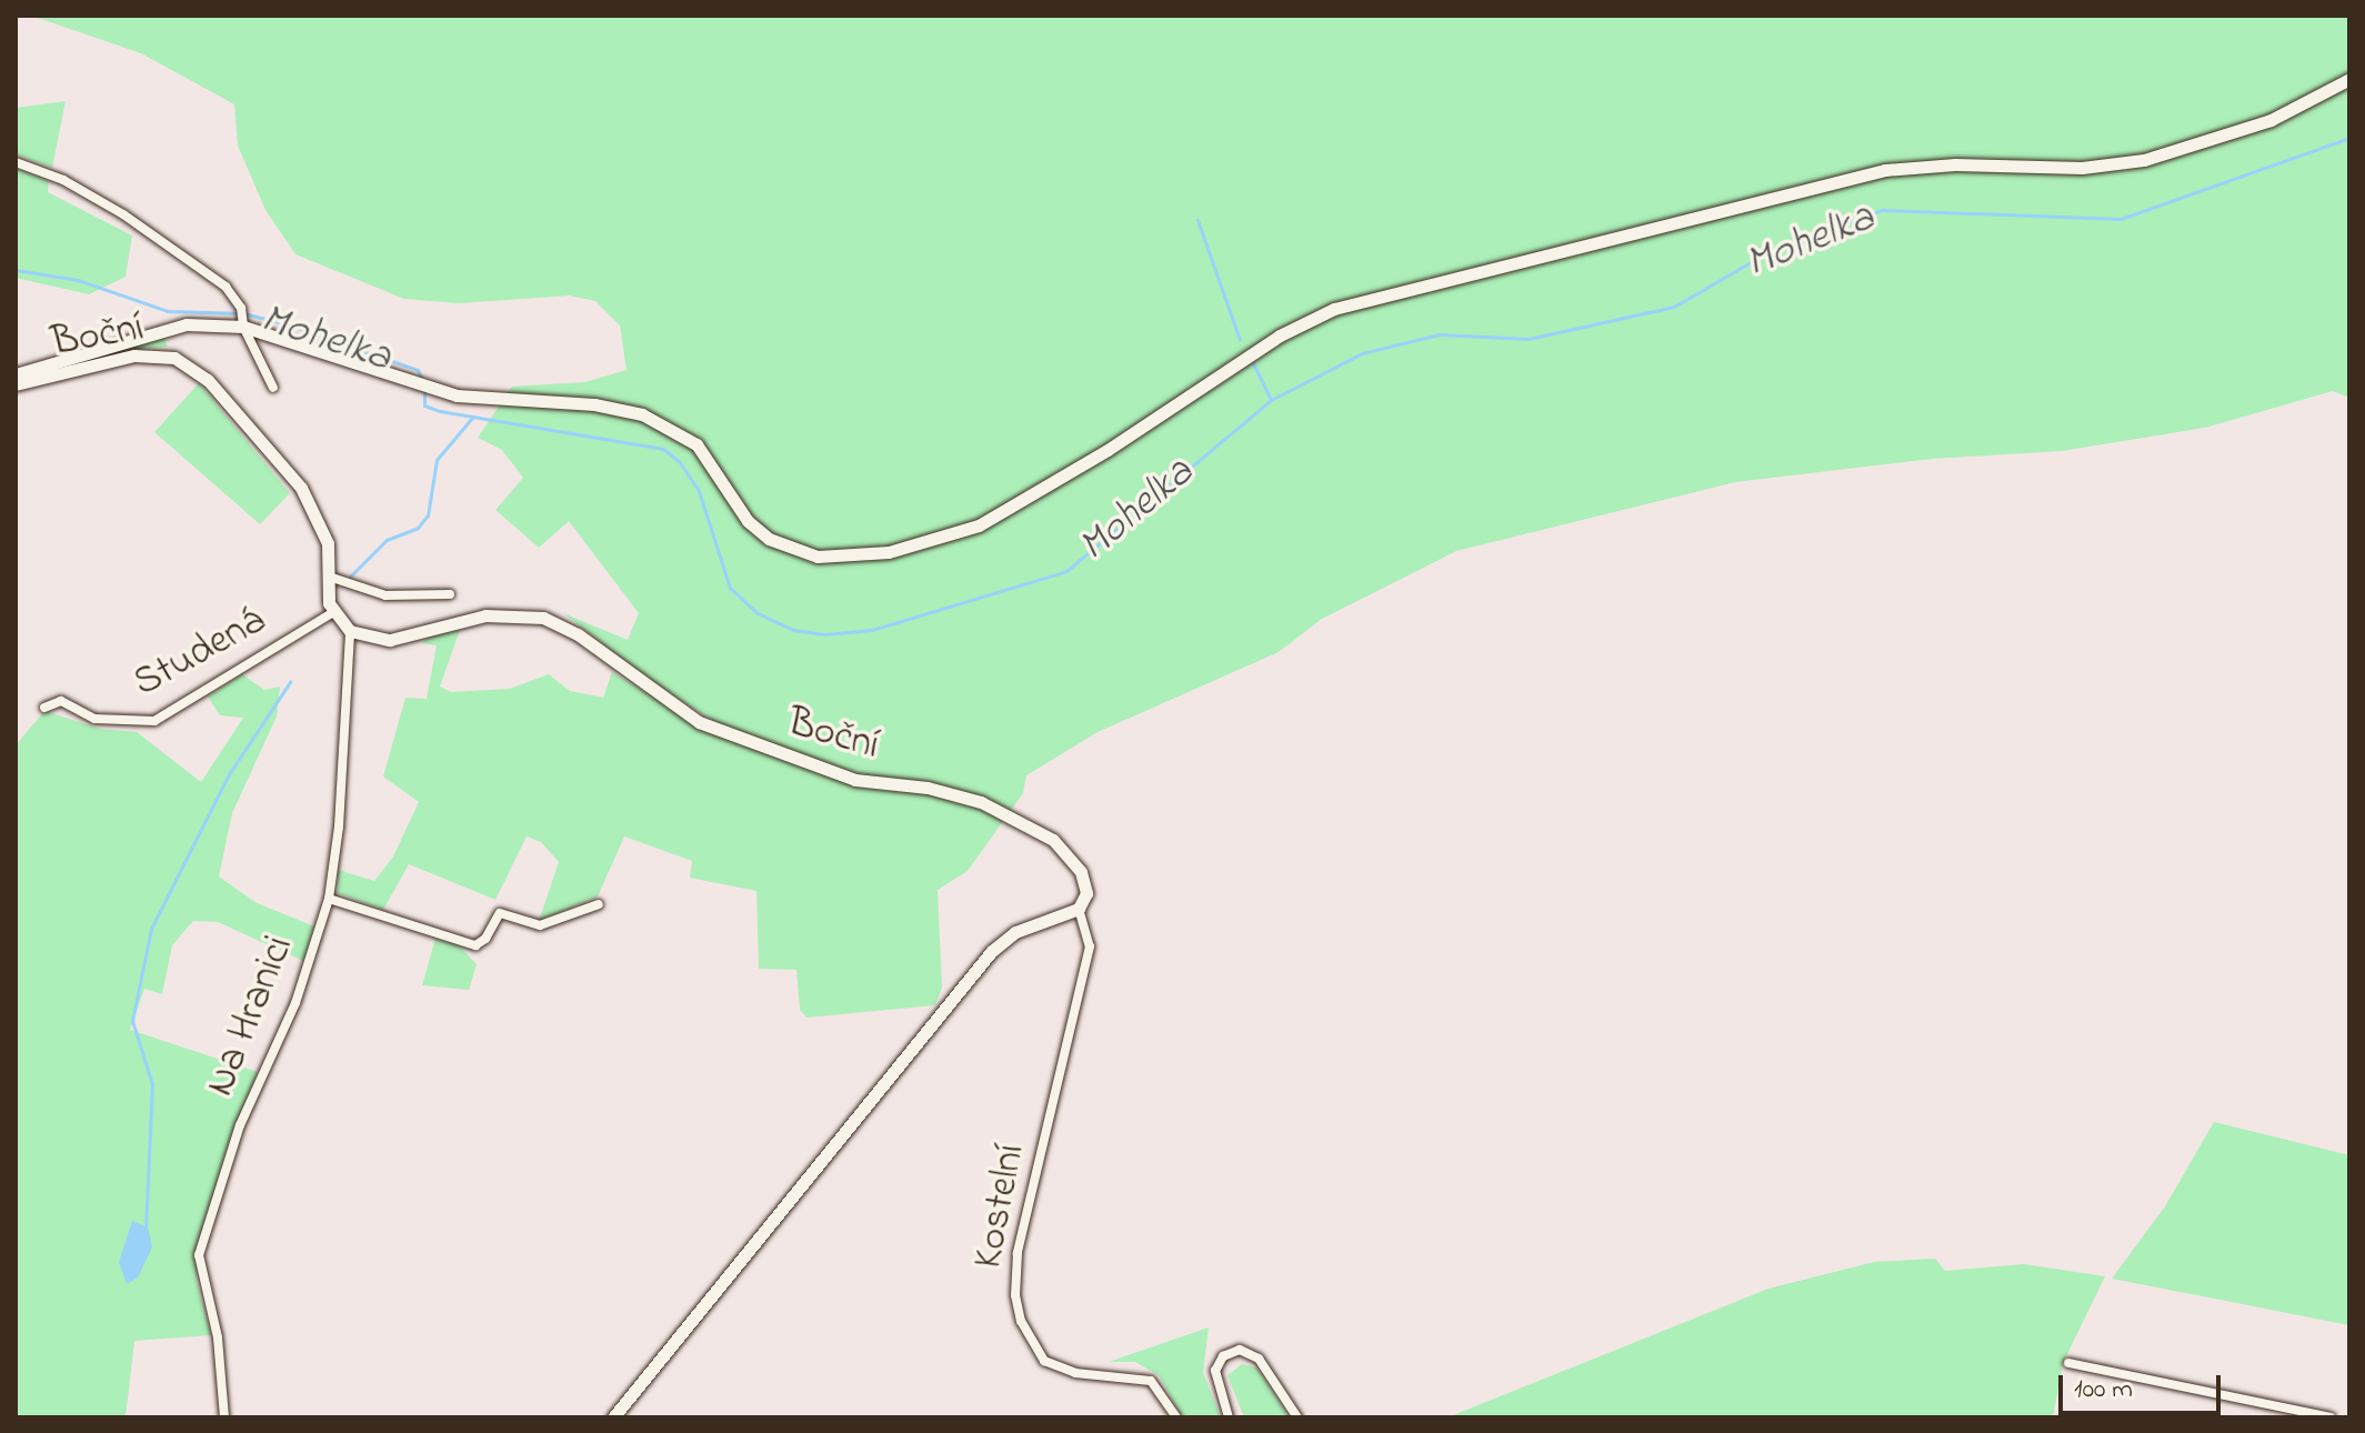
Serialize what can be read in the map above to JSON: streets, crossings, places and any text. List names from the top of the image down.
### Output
{
  "streets": {
    "street": [
      "Boční",
      "Studená",
      "Na Hranici",
      "Kostelní"
    ]
  },
  "crossings": [
    ["Boční", "Studená"],
    ["Boční", "Na Hranici"],
    ["Boční", "Kostelní"]
  ],
  "water": ["Mohelka"],
  "scale_bar": "100 m"
}
